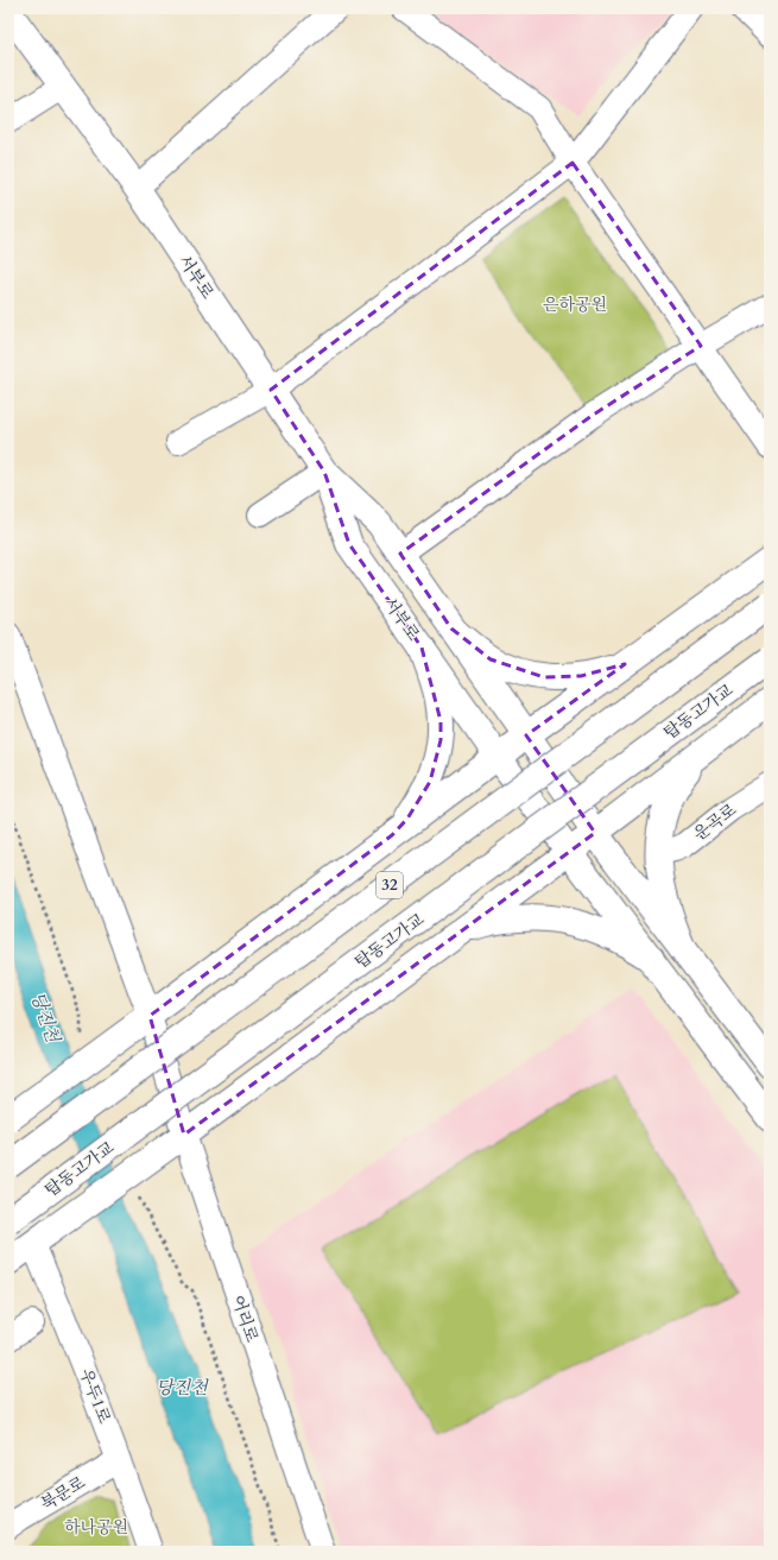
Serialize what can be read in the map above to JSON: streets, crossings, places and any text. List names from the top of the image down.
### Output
{
  "streets": {
    "main road": ["서부로", "탑동고가교", "32"],
    "street": [
      "운곡로",
      "어리로",
      "우두1로",
      "북문로"
    ]
  },
  "crossings": [
    ["우두1로", "북문로"]
  ],
  "water": ["당진천"],
  "parks": ["은하공원", "하나공원"]
}
